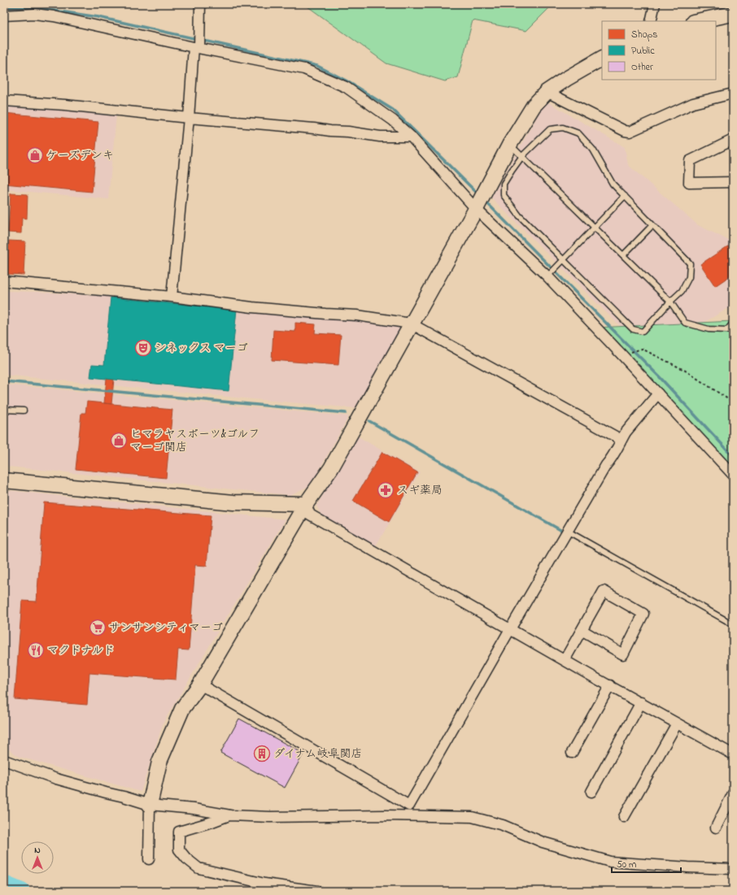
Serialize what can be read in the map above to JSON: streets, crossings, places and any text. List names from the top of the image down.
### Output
{
  "places": {
    "shop": ["ケーズデンキ", "ヒマラヤスポーツ&ゴルフ マーゴ関店"],
    "theatre": ["シネックス マーゴ"],
    "pharmacy": ["スギ薬局"],
    "supermarket": ["サンサンシティマーゴ"],
    "restaurant": ["マクドナルド"],
    "building": ["ダイナム岐阜関店"]
  },
  "legend": ["Shops", "Public", "Other"],
  "scale_bar": "50 m",
  "north": "top"
}
